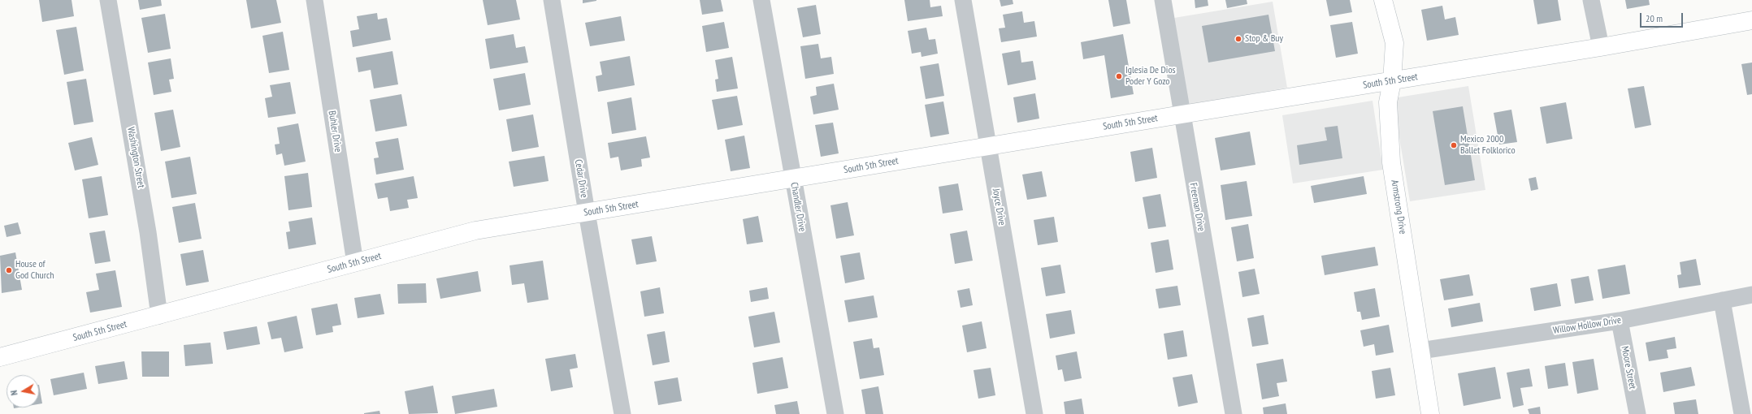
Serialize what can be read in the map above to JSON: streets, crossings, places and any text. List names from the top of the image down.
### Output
{
  "streets": {
    "street": [
      "South 5th Street",
      "Buhler Drive",
      "Washington Street",
      "Cedar Drive",
      "Chandler Drive",
      "Joyce Drive",
      "Freeman Drive",
      "Armstrong Drive",
      "Willow Hollow Drive",
      "Moore Street"
    ]
  },
  "crossings": [
    ["South 5th Street", "Buhler Drive"],
    ["South 5th Street", "Washington Street"],
    ["South 5th Street", "Cedar Drive"],
    ["South 5th Street", "Chandler Drive"],
    ["South 5th Street", "Joyce Drive"],
    ["South 5th Street", "Freeman Drive"],
    ["South 5th Street", "Armstrong Drive"],
    ["Armstrong Drive", "Willow Hollow Drive"],
    ["Willow Hollow Drive", "Moore Street"]
  ],
  "places": [
    "Stop & Buy",
    "Iglesia De Dios Poder Y Gozo",
    "Mexico 2000 Ballet Folklorico",
    "House of God Church"
  ],
  "scale_bar": "20 m",
  "north": "left"
}
